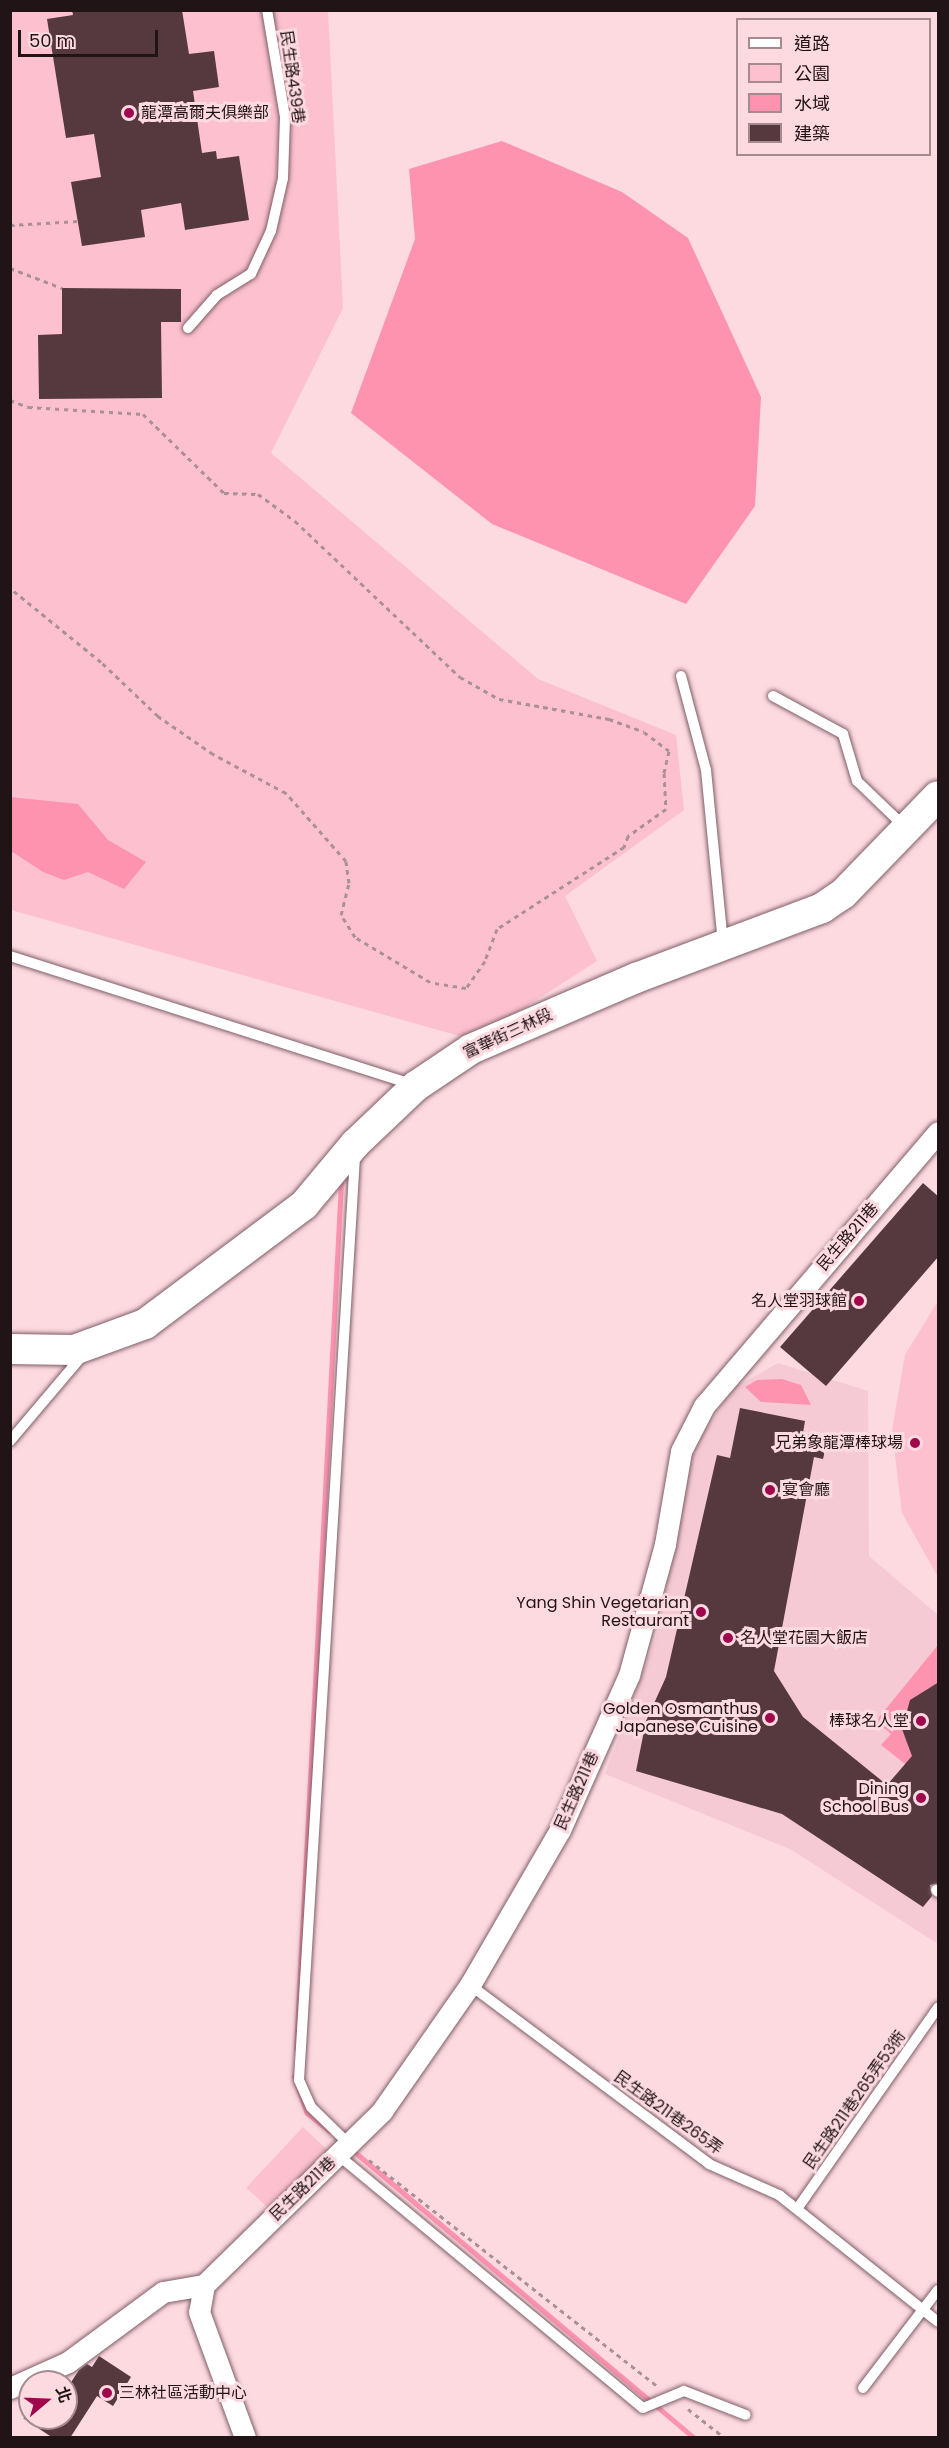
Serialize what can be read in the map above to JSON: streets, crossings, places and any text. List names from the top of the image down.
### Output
{
  "streets": {
    "street": ["富華街三林段", "民生路211巷"],
    "lane": ["民生路439巷", "民生路211巷265弄53衖", "民生路211巷265弄"]
  },
  "crossings": [
    ["民生路211巷", "民生路211巷265弄"],
    ["民生路211巷265弄53衖", "民生路211巷265弄"]
  ],
  "places": [
    "龍潭高爾夫俱樂部",
    "名人堂羽球館",
    "兄弟象龍潭棒球場",
    "宴會廳",
    "Yang Shin Vegetarian Restaurant",
    "名人堂花園大飯店",
    "Golden Osmanthus Japanese Cuisine",
    "棒球名人堂",
    "Dining School Bus",
    "三林社區活動中心"
  ],
  "legend": [
    "道路",
    "公園",
    "水域",
    "建築"
  ],
  "scale_bar": "50 m",
  "north": "right"
}
